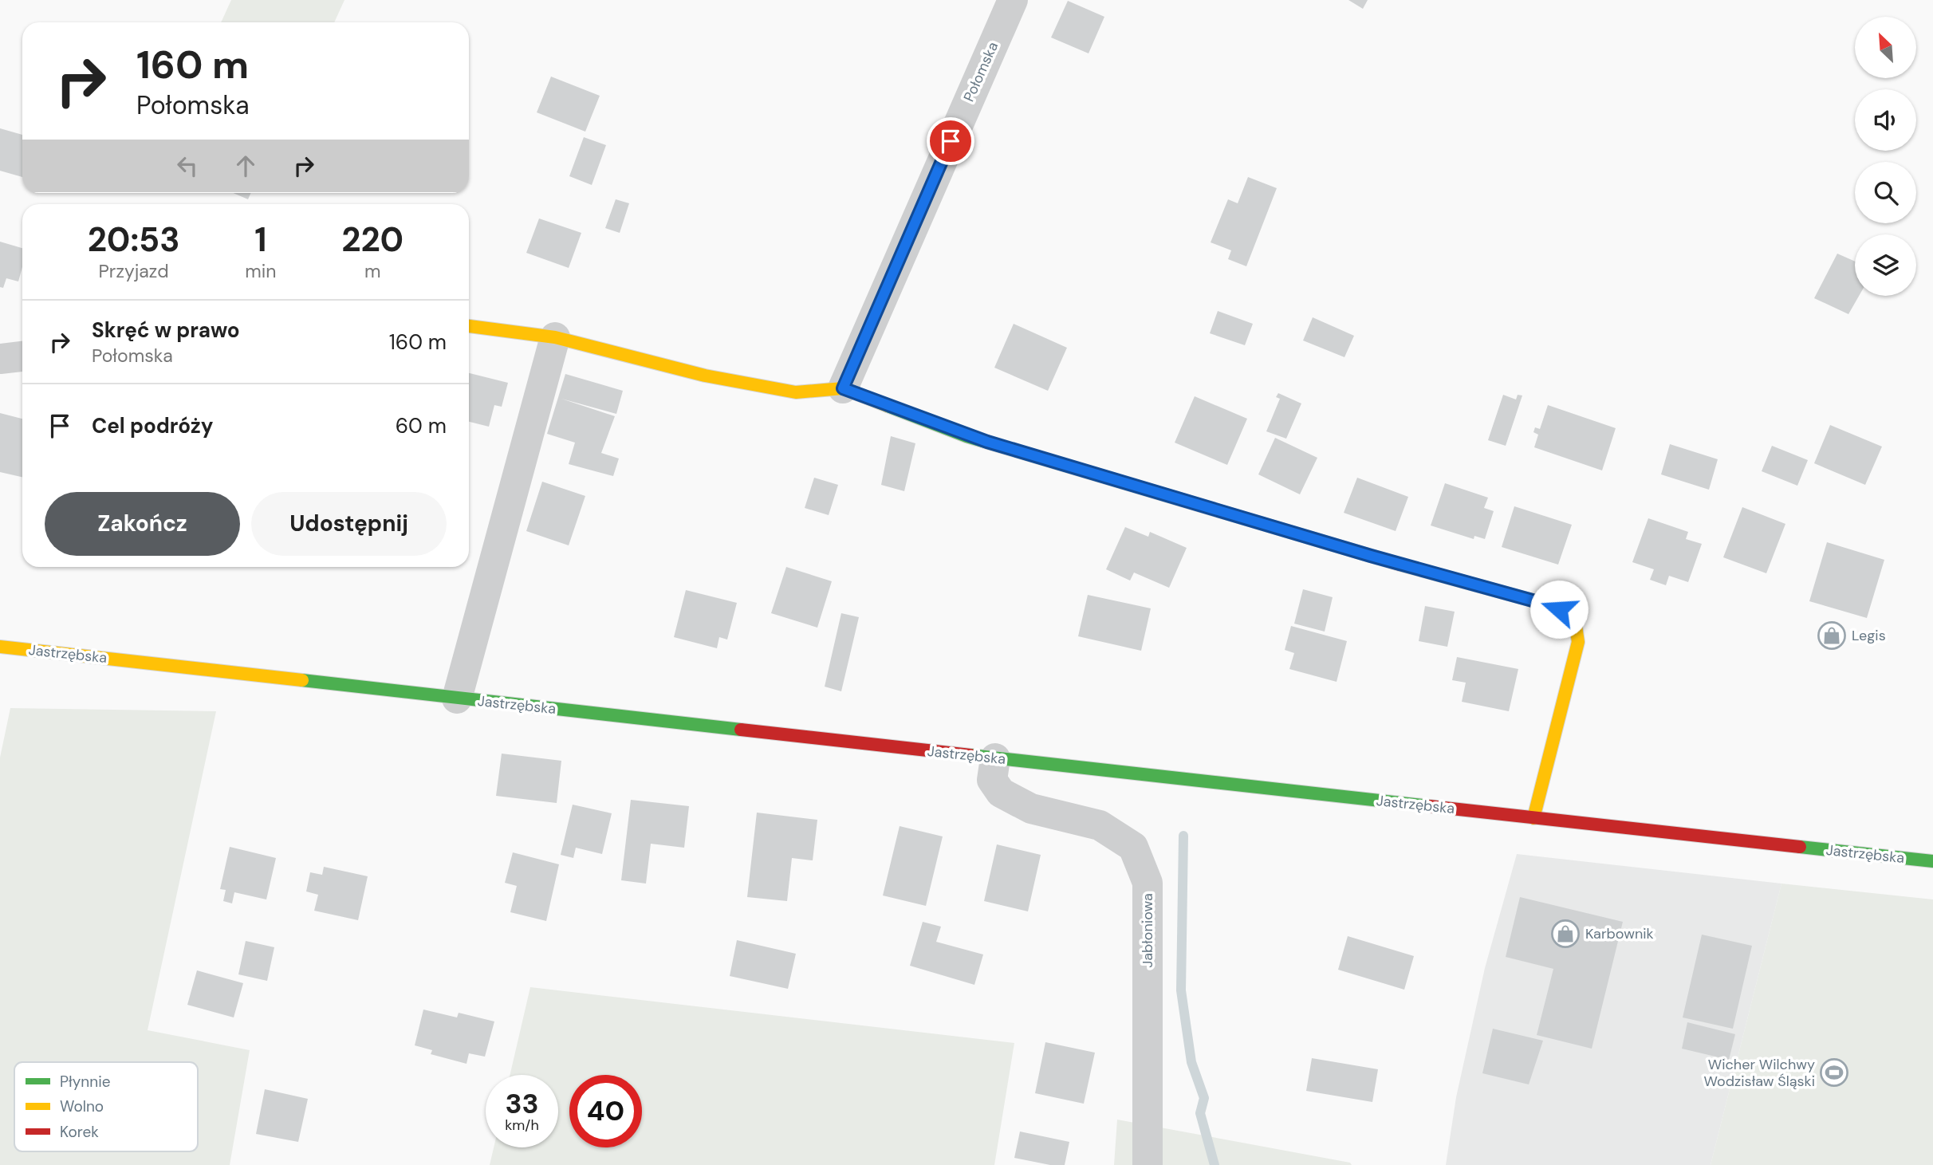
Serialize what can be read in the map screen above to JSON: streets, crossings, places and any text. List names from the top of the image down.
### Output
{
  "streets": {
    "main road": ["Jastrzębska"],
    "street": ["Połomska", "Jabłoniowa"]
  },
  "crossings": [
    ["Jastrzębska", "Jabłoniowa"]
  ],
  "places": {
    "shop": ["Legis", "Karbownik"],
    "sports": ["Wicher Wilchwy Wodzisław Śląski"]
  },
  "legend": ["Płynnie", "Wolno", "Korek"],
  "north": "top left",
  "page": {
    "turn": ["160 m", "Połomska"],
    "eta": [
      "20:53",
      "Przyjazd",
      "1",
      "min",
      "220",
      "m"
    ],
    "list": [
      {
        "name": "Skręć w prawo",
        "note": "Połomska",
        "value": "160 m"
      },
      {
        "name": "Cel podróży",
        "value": "60 m"
      }
    ],
    "buttons": ["Zakończ", "Udostępnij"],
    "speed": "33 km/h",
    "limit": "40"
  }
}
